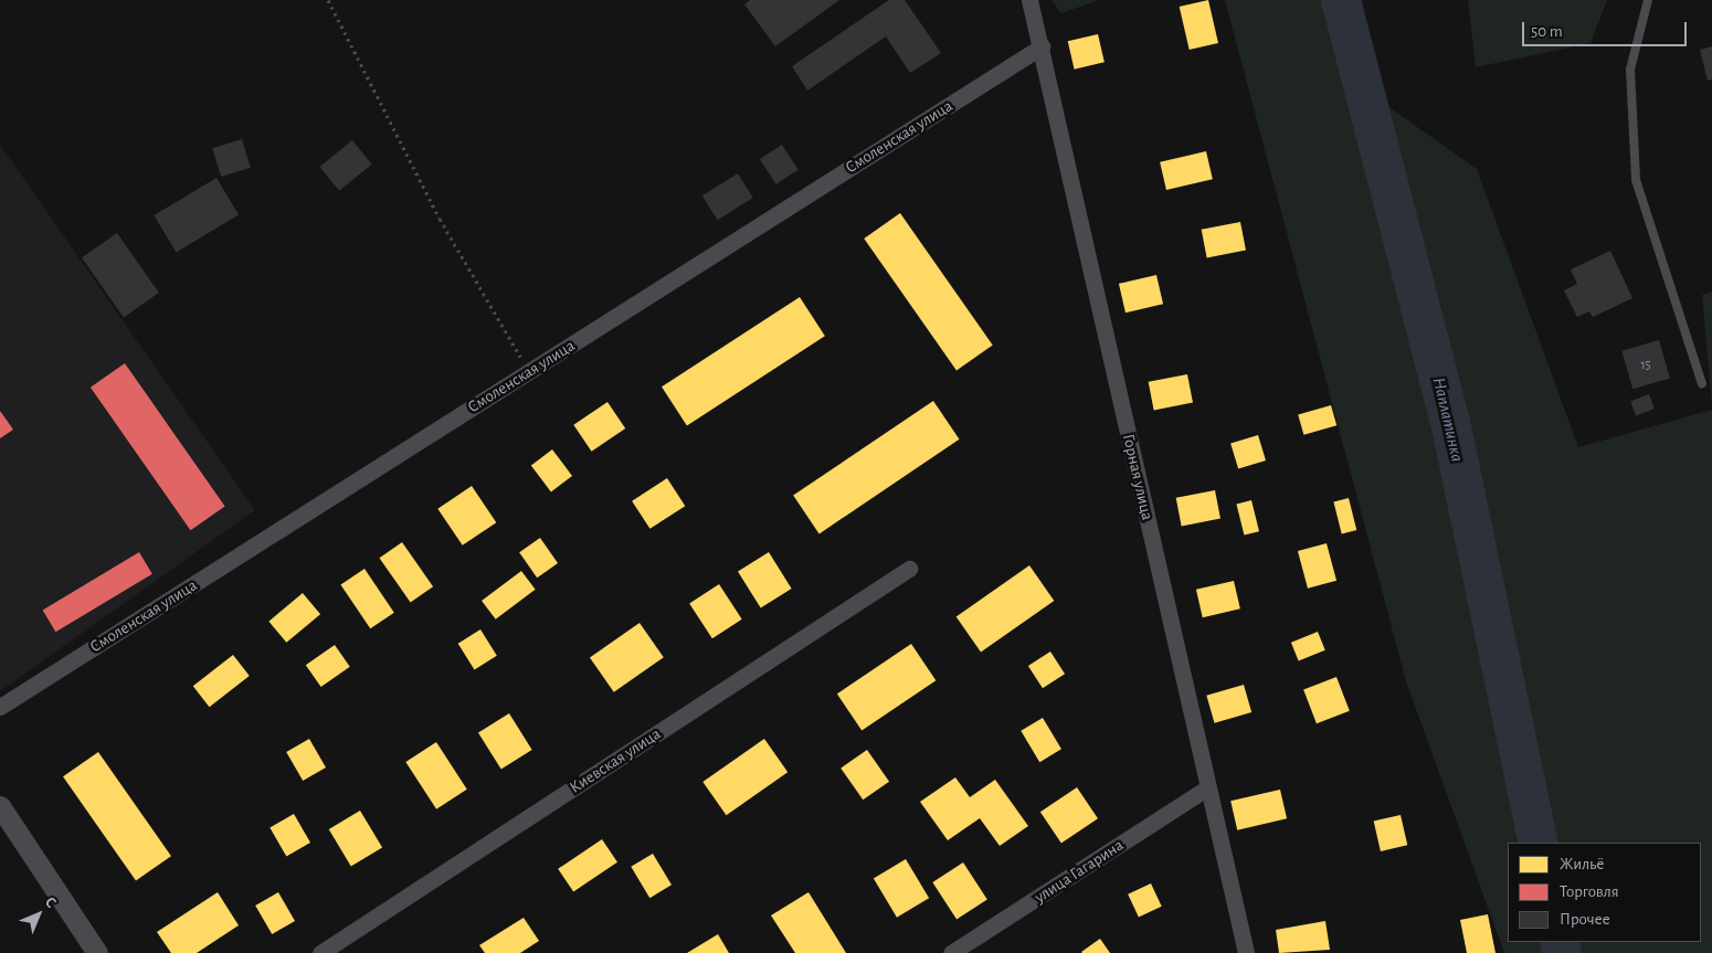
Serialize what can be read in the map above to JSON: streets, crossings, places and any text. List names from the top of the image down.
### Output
{
  "streets": {
    "street": [
      "Смоленская улица",
      "Горная улица",
      "Киевская улица",
      "улица Гагарина"
    ]
  },
  "crossings": [
    ["Смоленская улица", "Горная улица"],
    ["Горная улица", "улица Гагарина"]
  ],
  "water": ["Наплатинка"],
  "house_numbers": ["15"],
  "legend": ["Жильё", "Торговля", "Прочее"],
  "scale_bar": "50 m",
  "north": "top right"
}
